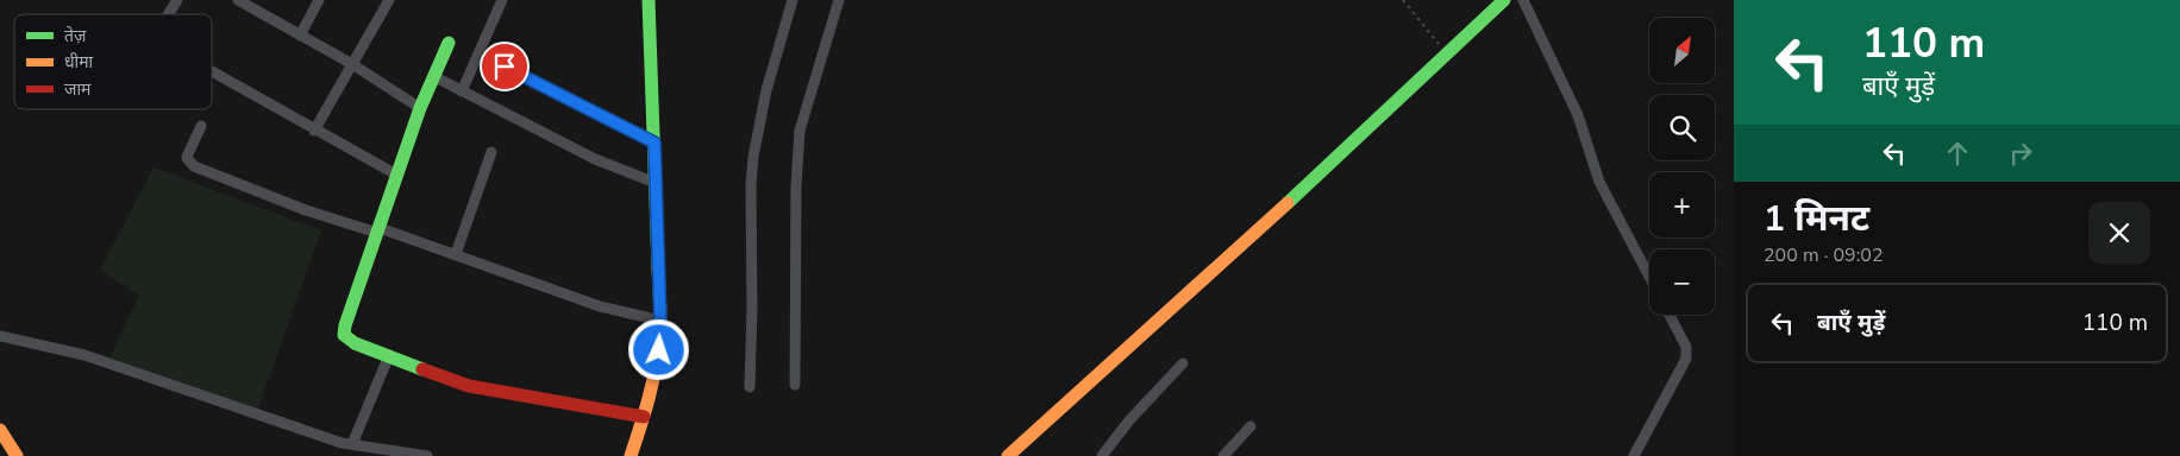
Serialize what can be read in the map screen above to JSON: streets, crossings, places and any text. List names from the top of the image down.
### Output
{
  "legend": ["तेज़", "धीमा", "जाम"],
  "north": "top right",
  "page": {
    "turn": ["110 m", "बाएँ मुड़ें"],
    "map_buttons": ["+", "−"],
    "heading": ["1 मिनट", "200 m · 09:02"],
    "list": [
      {
        "name": "बाएँ मुड़ें",
        "value": "110 m"
      }
    ]
  }
}
